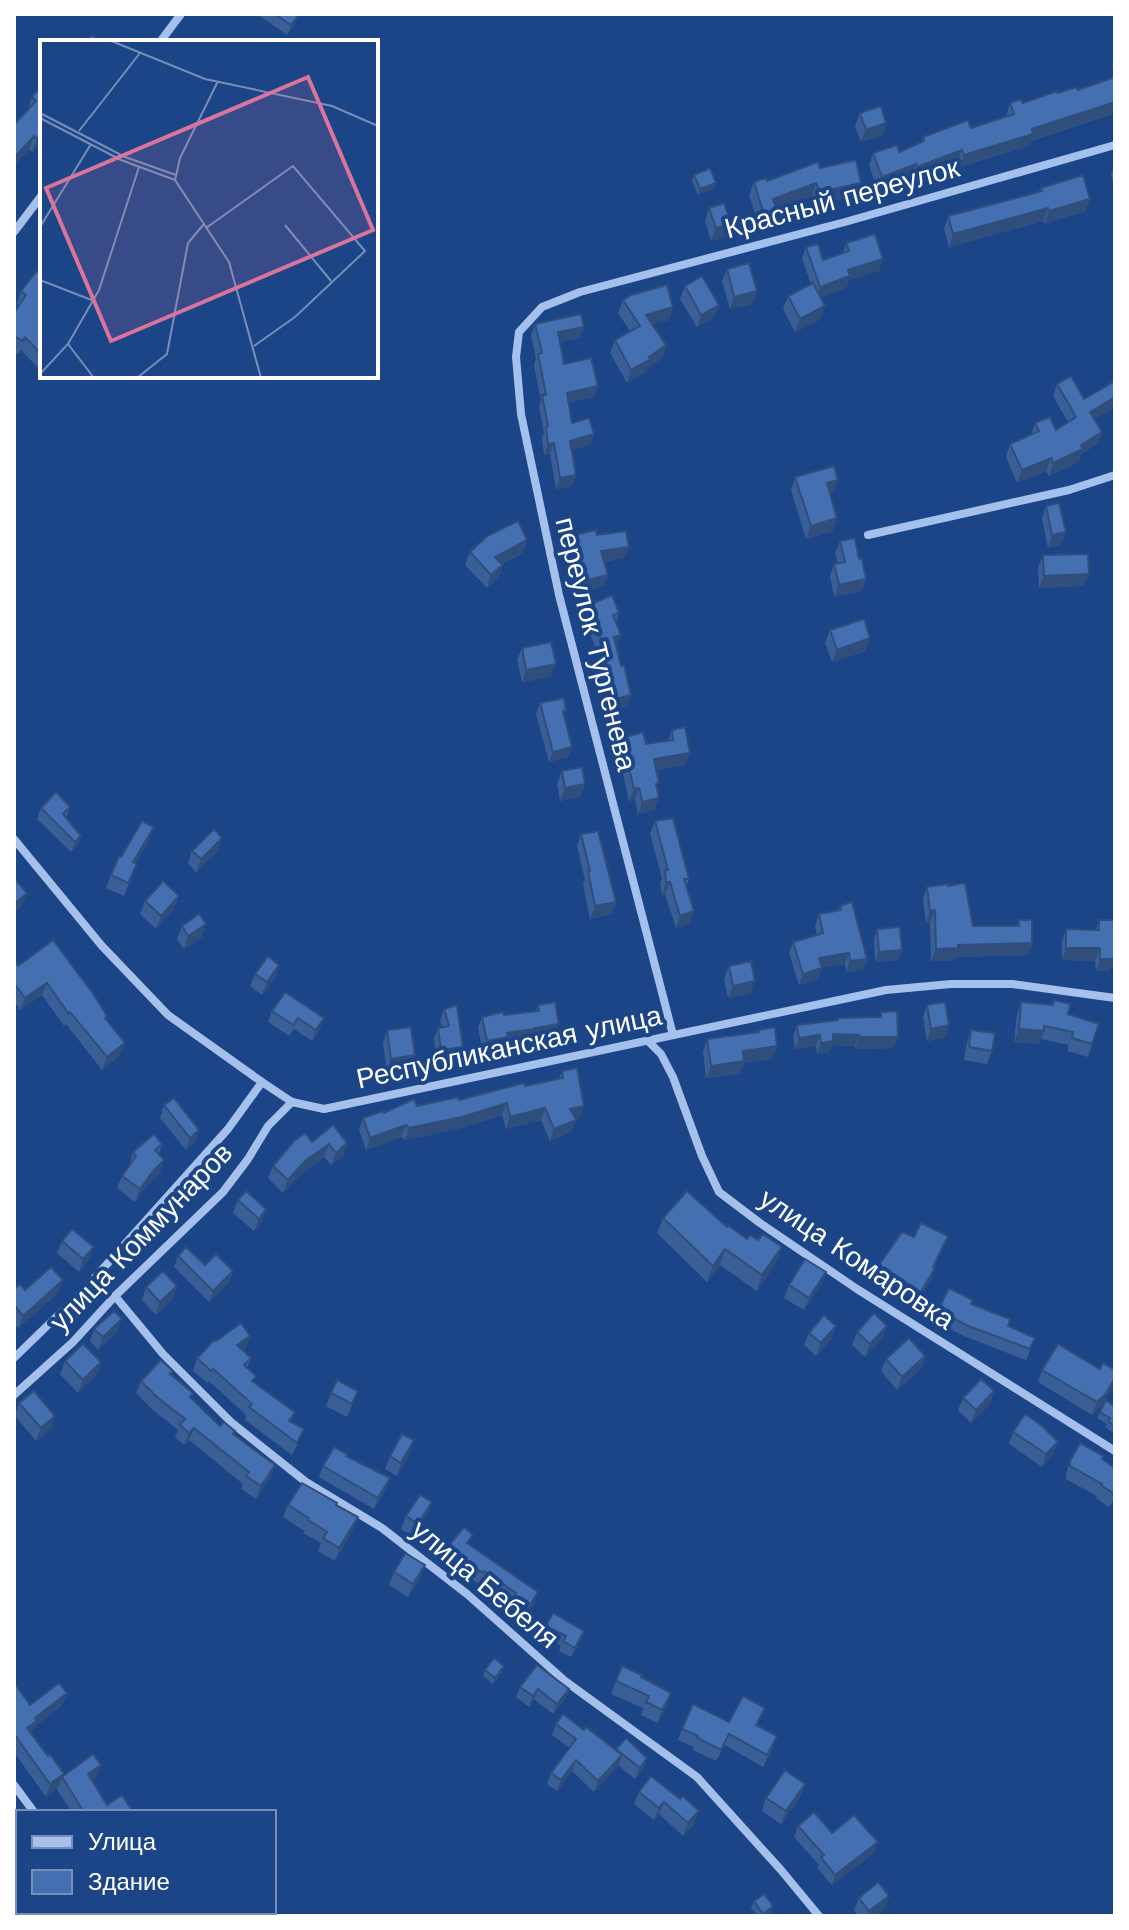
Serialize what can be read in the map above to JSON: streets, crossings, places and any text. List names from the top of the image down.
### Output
{
  "streets": {
    "street": [
      "Красный переулок",
      "переулок Тургенева",
      "Республиканская улица",
      "улица Коммунаров",
      "улица Комаровка",
      "улица Бебеля"
    ]
  },
  "crossings": [
    ["Красный переулок", "переулок Тургенева"],
    ["переулок Тургенева", "Республиканская улица"],
    ["Республиканская улица", "улица Коммунаров"],
    ["Республиканская улица", "улица Комаровка"],
    ["улица Коммунаров", "улица Бебеля"]
  ],
  "legend": ["Улица", "Здание"]
}
